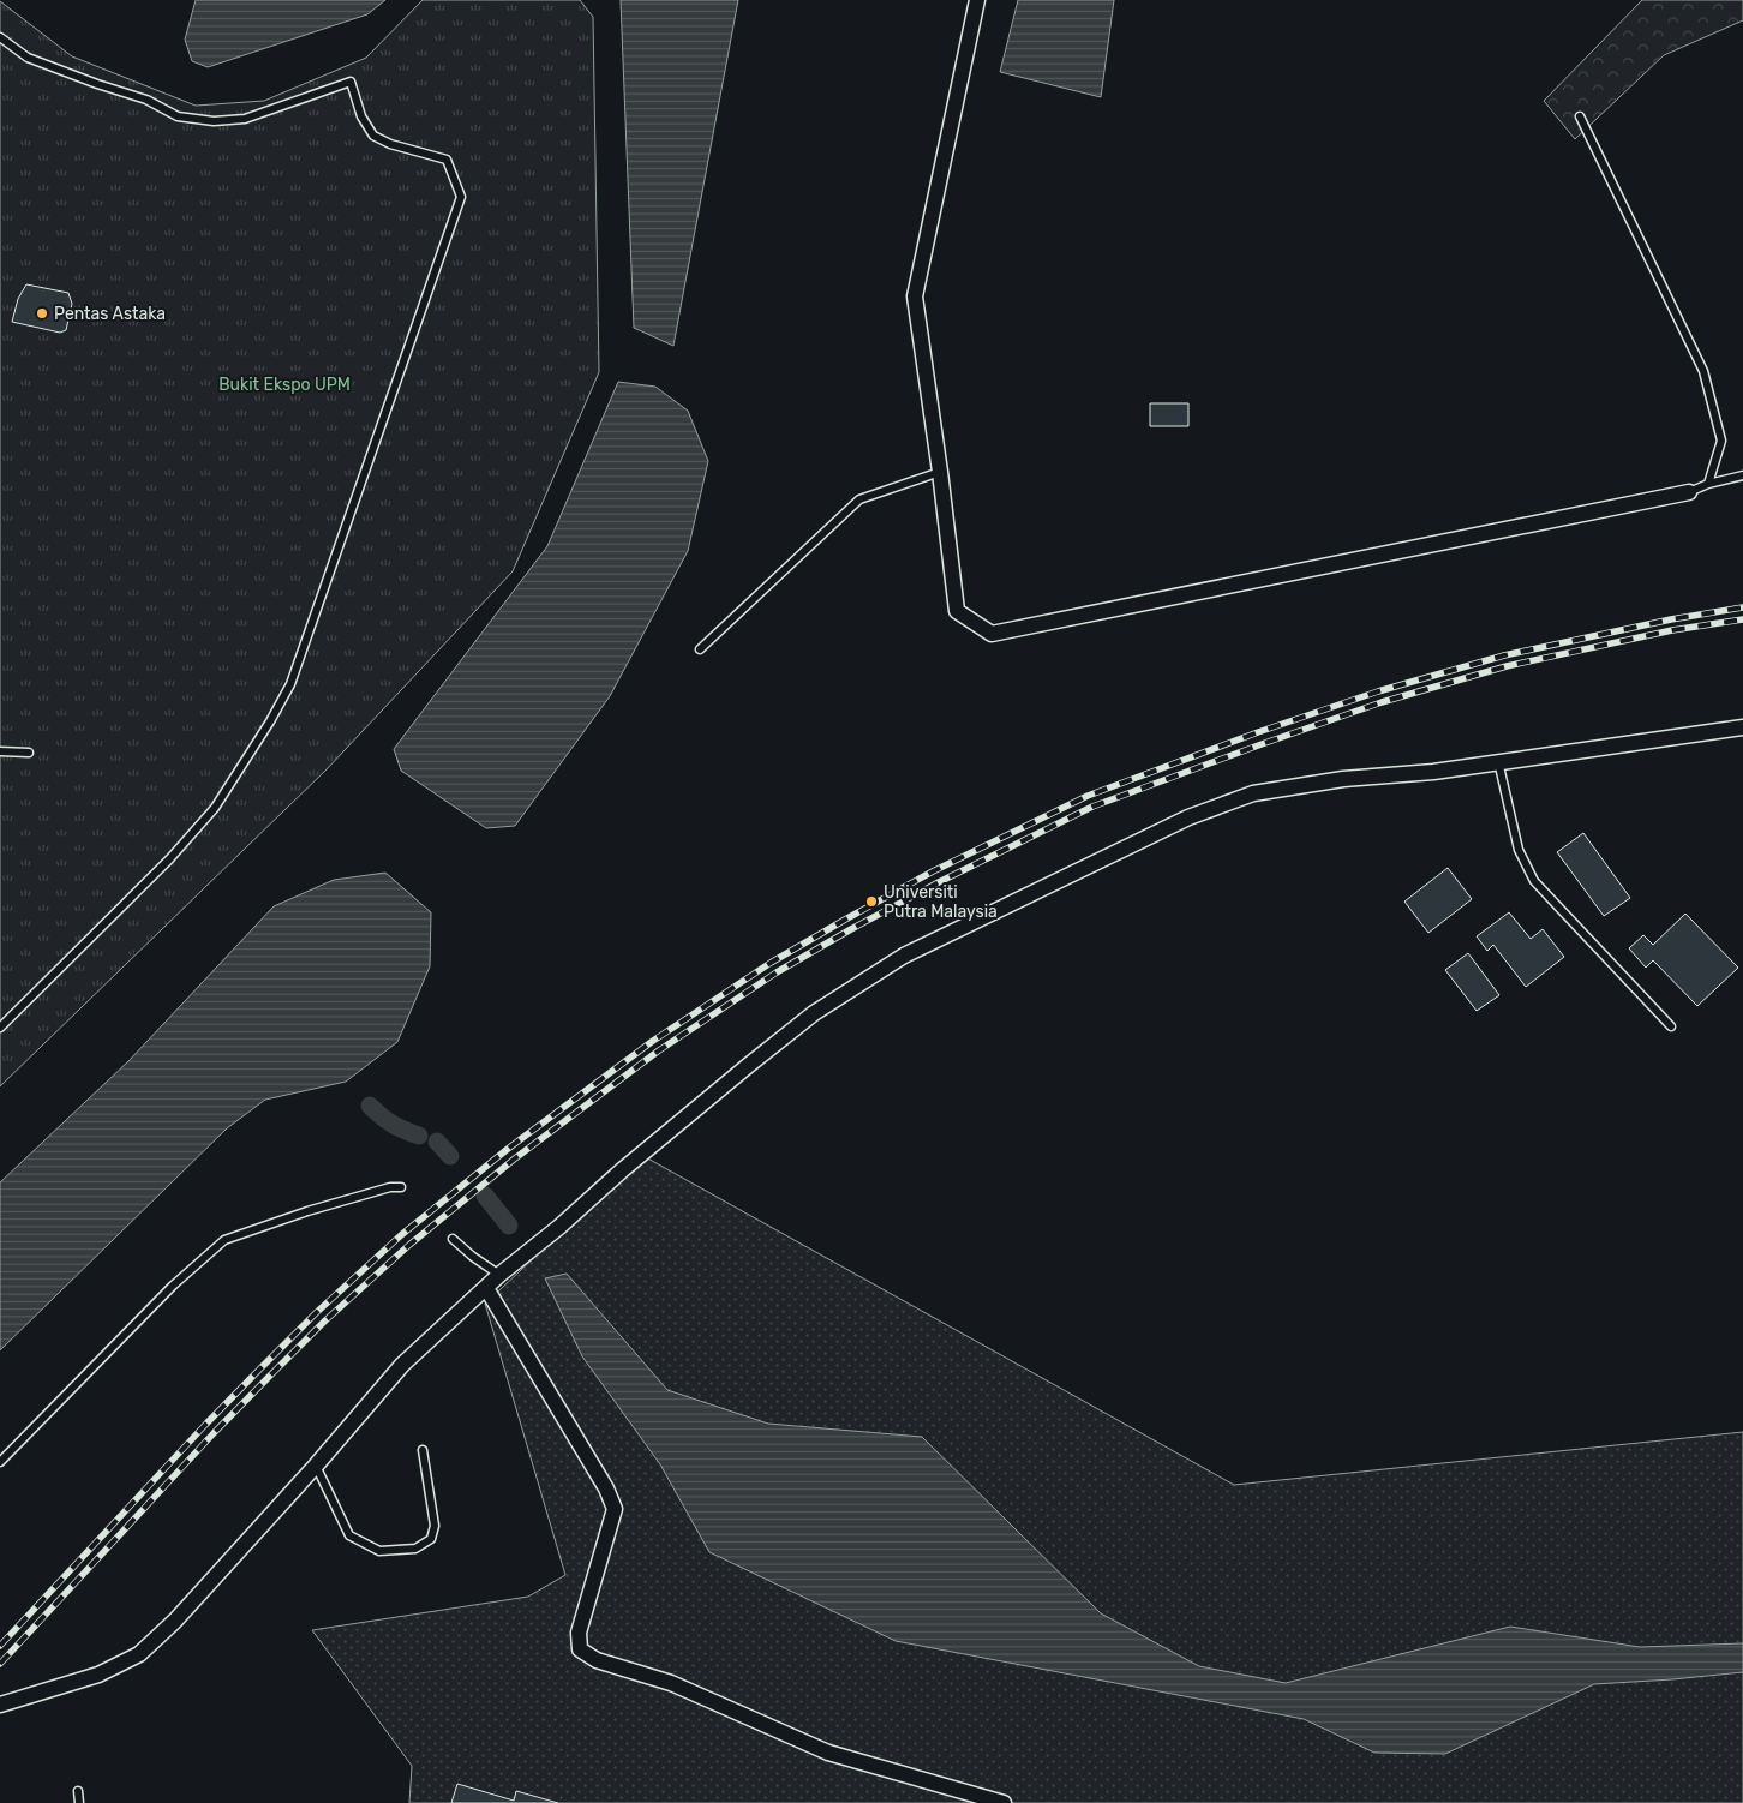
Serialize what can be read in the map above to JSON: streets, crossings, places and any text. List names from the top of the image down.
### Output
{
  "parks": ["Bukit Ekspo UPM"],
  "places": ["Pentas Astaka", "Universiti Putra Malaysia"]
}
